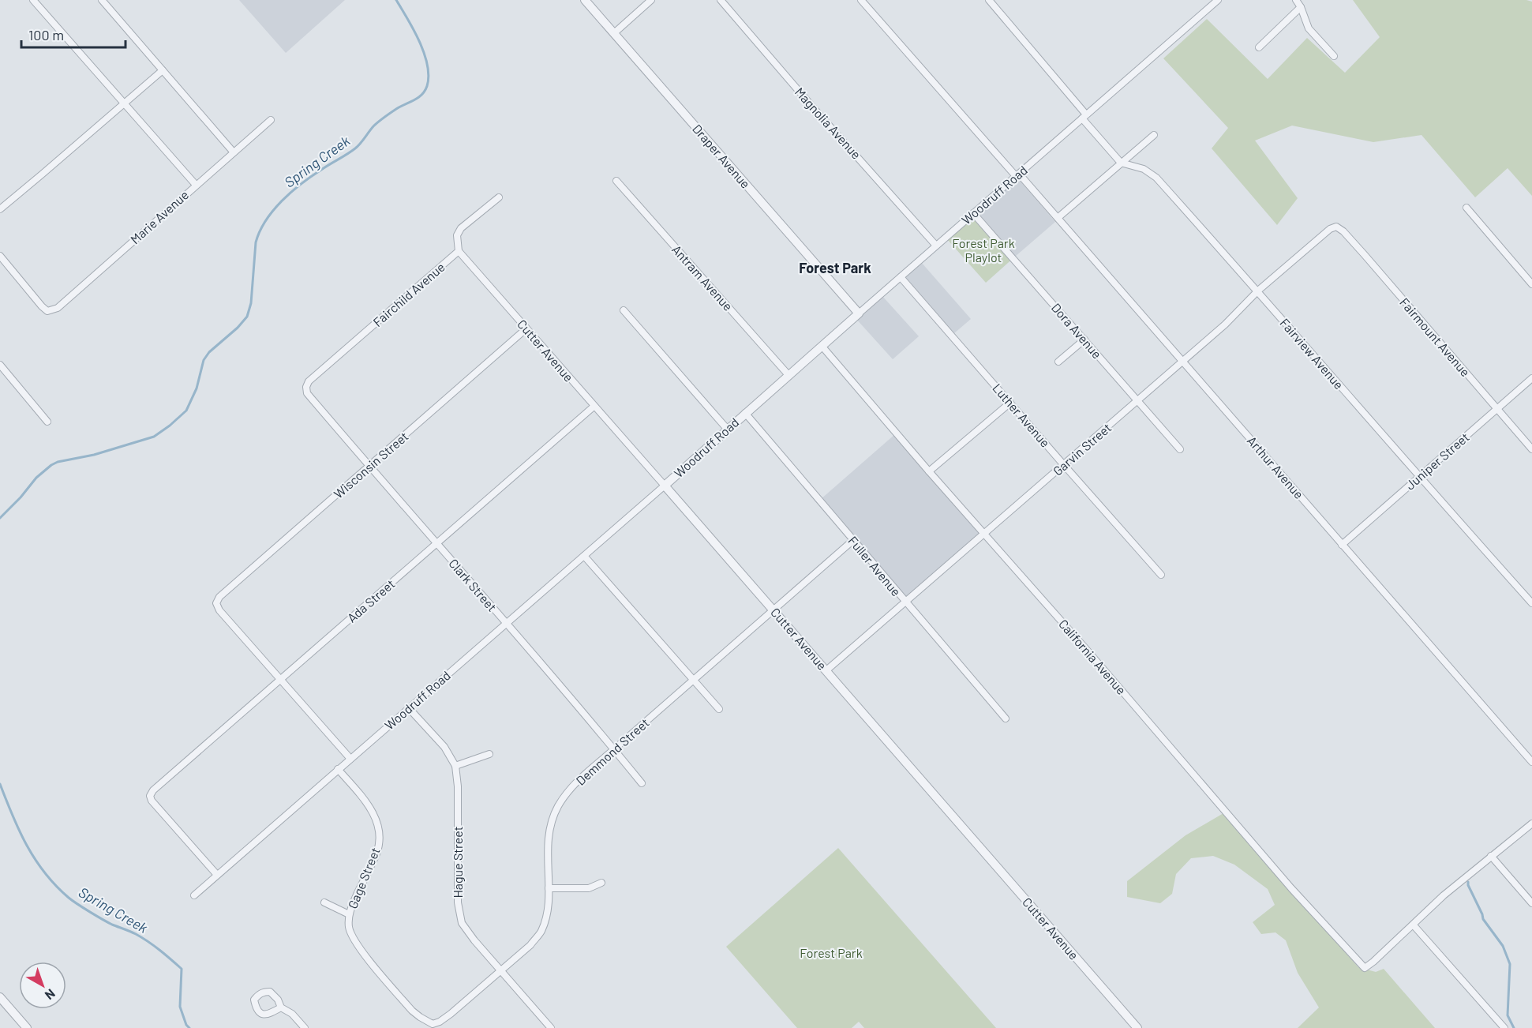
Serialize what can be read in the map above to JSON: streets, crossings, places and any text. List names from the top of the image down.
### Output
{
  "streets": {
    "street": [
      "Magnolia Avenue",
      "Draper Avenue",
      "Woodruff Road",
      "Marie Avenue",
      "Antram Avenue",
      "Fairchild Avenue",
      "Dora Avenue",
      "Fairmount Avenue",
      "Cutter Avenue",
      "Fairview Avenue",
      "Luther Avenue",
      "Garvin Street",
      "Juniper Street",
      "Wisconsin Street",
      "Arthur Avenue",
      "Fuller Avenue",
      "Clark Street",
      "Ada Street",
      "California Avenue",
      "Demmond Street",
      "Hague Street",
      "Gage Street"
    ]
  },
  "crossings": [
    ["Magnolia Avenue", "Woodruff Road"],
    ["Draper Avenue", "Woodruff Road"],
    ["Woodruff Road", "Antram Avenue"],
    ["Woodruff Road", "Dora Avenue"],
    ["Woodruff Road", "Cutter Avenue"],
    ["Woodruff Road", "Luther Avenue"],
    ["Woodruff Road", "Arthur Avenue"],
    ["Woodruff Road", "Fuller Avenue"],
    ["Woodruff Road", "Clark Street"],
    ["Woodruff Road", "Ada Street"],
    ["Woodruff Road", "California Avenue"],
    ["Woodruff Road", "Hague Street"],
    ["Woodruff Road", "Gage Street"],
    ["Fairchild Avenue", "Cutter Avenue"],
    ["Fairchild Avenue", "Clark Street"],
    ["Dora Avenue", "Garvin Street"],
    ["Fairmount Avenue", "Garvin Street"],
    ["Fairmount Avenue", "Juniper Street"],
    ["Cutter Avenue", "Garvin Street"],
    ["Cutter Avenue", "Wisconsin Street"],
    ["Cutter Avenue", "Ada Street"],
    ["Cutter Avenue", "Demmond Street"],
    ["Fairview Avenue", "Garvin Street"],
    ["Fairview Avenue", "Juniper Street"],
    ["Luther Avenue", "Garvin Street"],
    ["Garvin Street", "Arthur Avenue"],
    ["Garvin Street", "Fuller Avenue"],
    ["Garvin Street", "California Avenue"],
    ["Juniper Street", "Arthur Avenue"],
    ["Wisconsin Street", "Clark Street"],
    ["Wisconsin Street", "Ada Street"],
    ["Fuller Avenue", "Demmond Street"],
    ["Clark Street", "Ada Street"],
    ["Clark Street", "Demmond Street"],
    ["Demmond Street", "Hague Street"],
    ["Demmond Street", "Gage Street"]
  ],
  "districts": ["Forest Park"],
  "water": ["Spring Creek"],
  "parks": ["Forest Park Playlot", "Forest Park"],
  "scale_bar": "100 m",
  "north": "bottom right"
}
